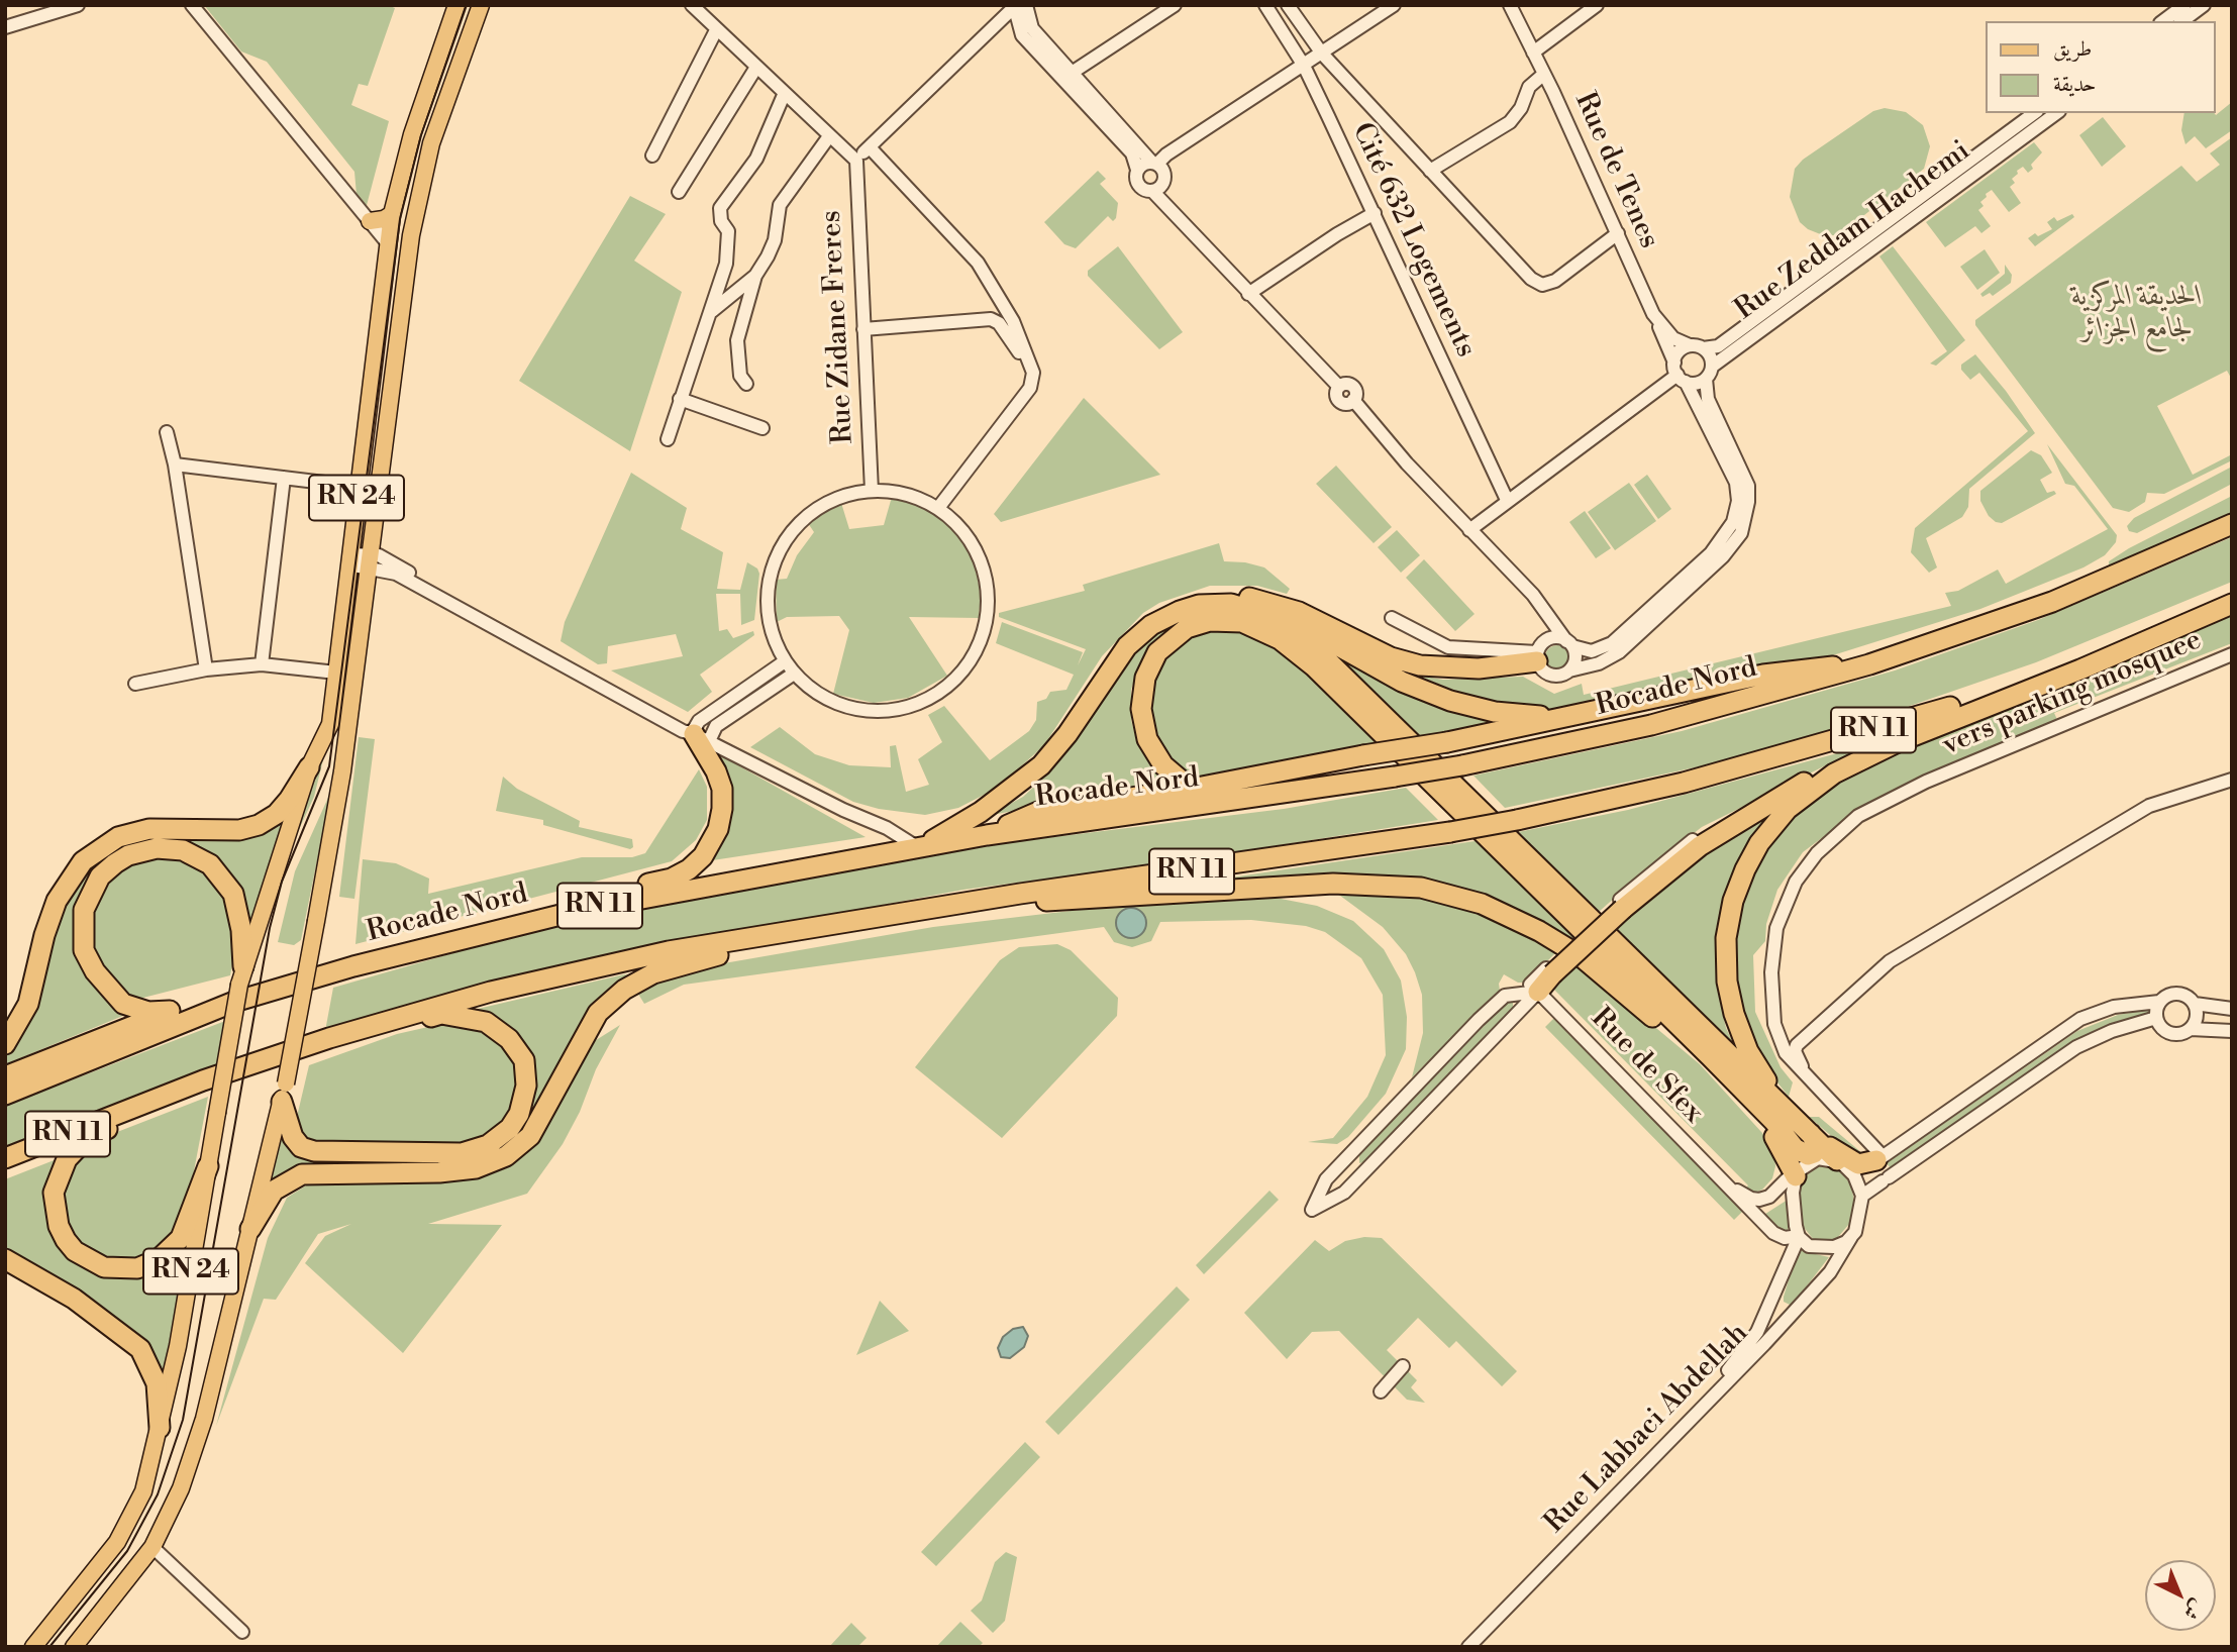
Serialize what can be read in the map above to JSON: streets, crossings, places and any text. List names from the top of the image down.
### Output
{
  "streets": {
    "highway": ["Rocade Nord", "RN 11"],
    "main road": ["RN 24"],
    "street": [
      "Rue de Tenes",
      "Rue Zeddam Hachemi",
      "Cité 632 Logements",
      "Rue Zidane Freres",
      "vers parking mosquee",
      "Rue de Sfex",
      "Rue Labbaci Abdellah"
    ]
  },
  "crossings": [
    ["Rue de Tenes", "Rue Zeddam Hachemi"],
    ["Rue de Sfex", "Rue Labbaci Abdellah"]
  ],
  "parks": ["الحديقة المركزية لجامع الجزائر"],
  "legend": ["طريق", "حديقة"],
  "north": "bottom right"
}
